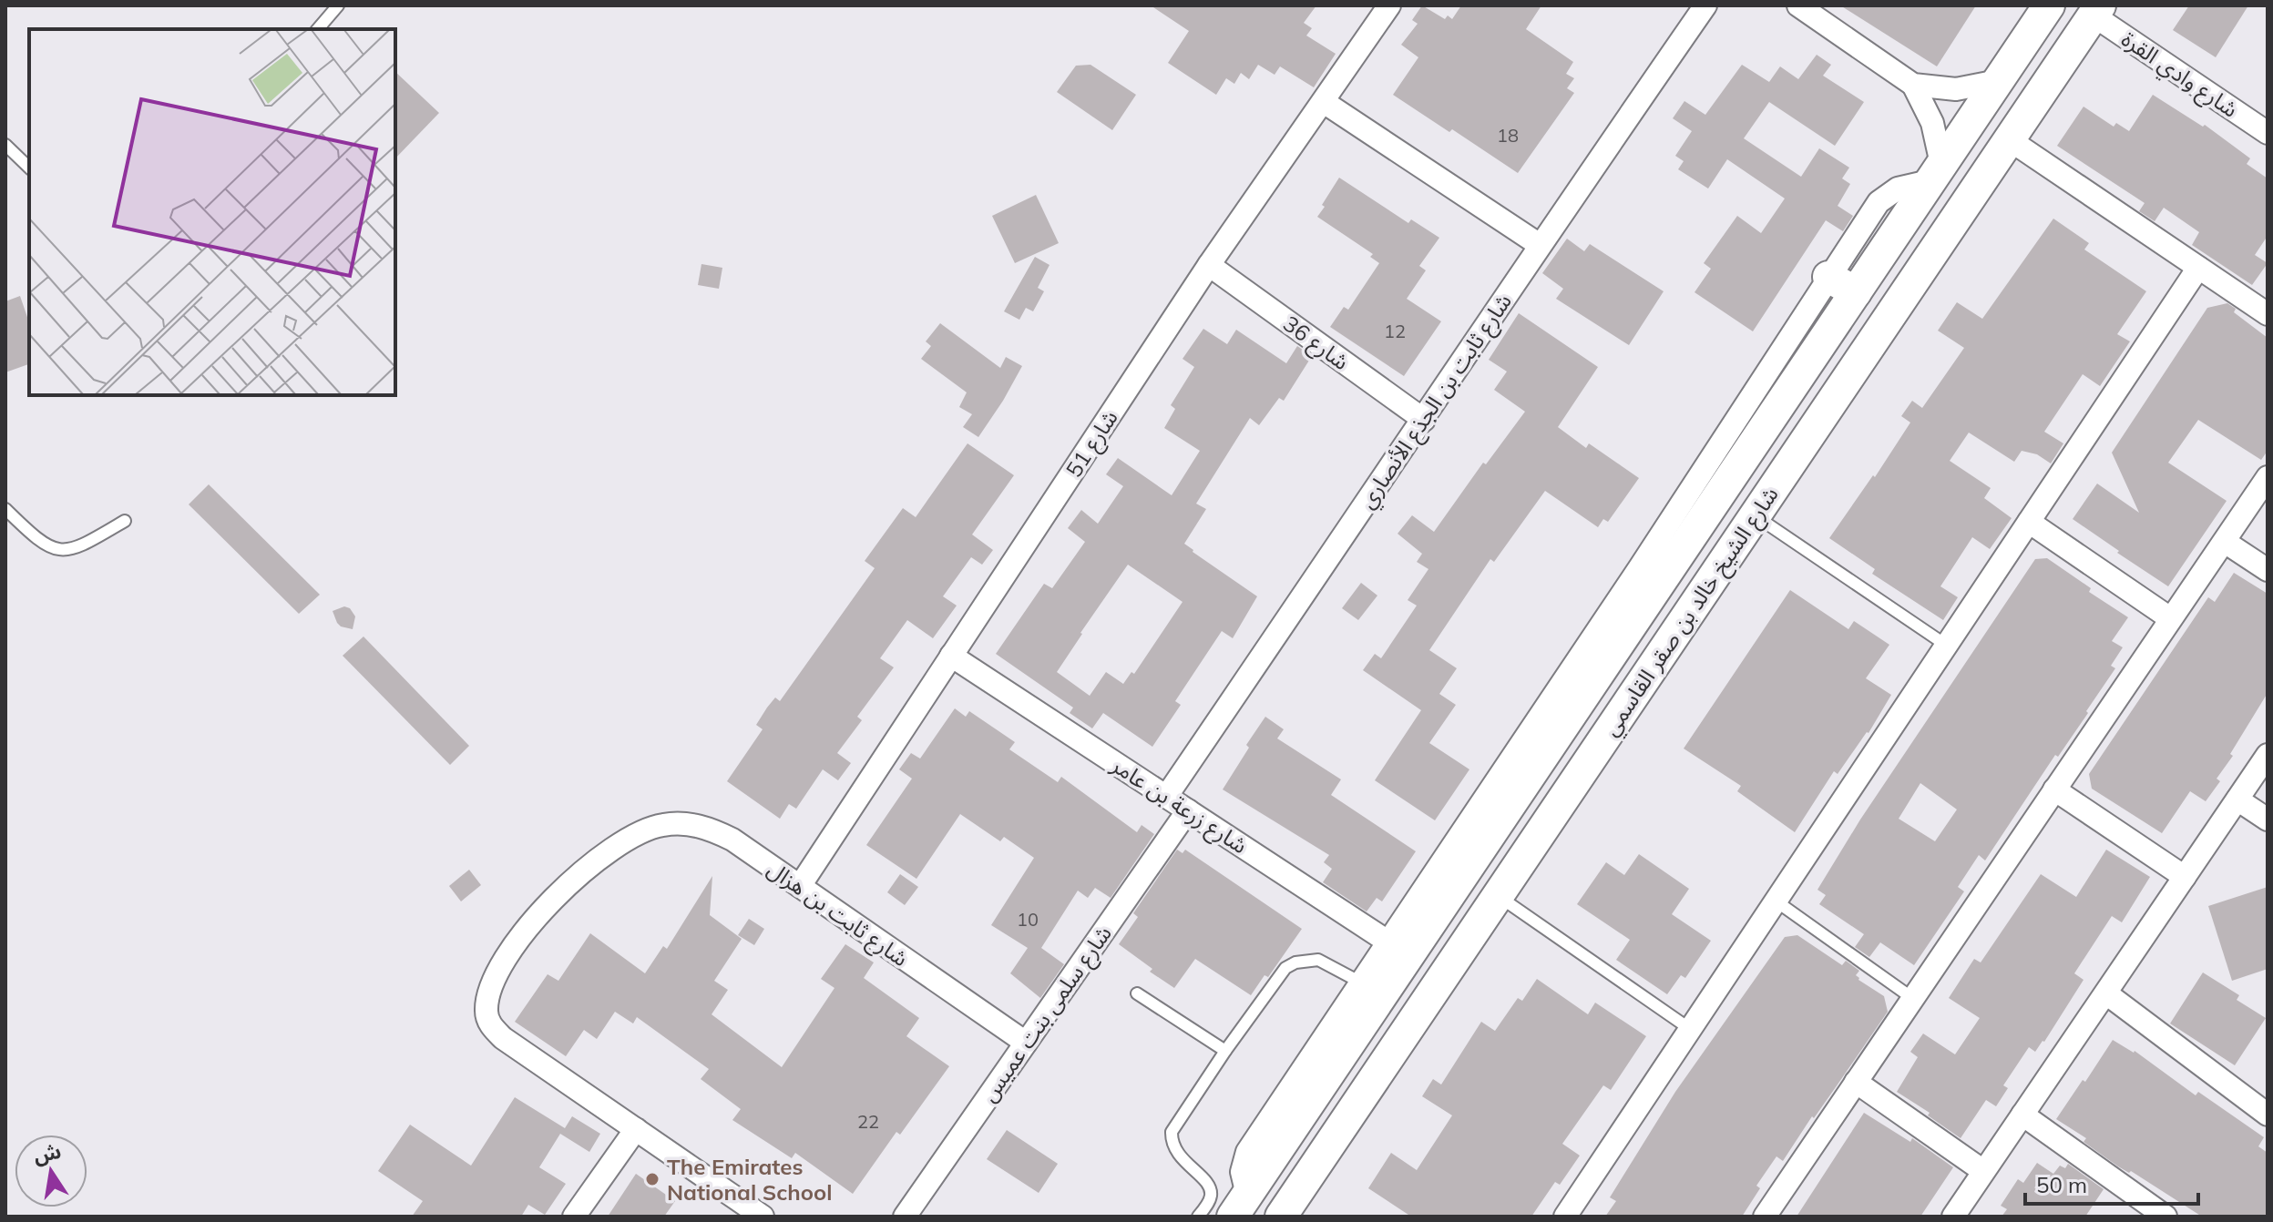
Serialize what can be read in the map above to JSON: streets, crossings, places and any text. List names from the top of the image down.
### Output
{
  "streets": {
    "main road": ["شارع الشيخ خالد بن صقر القاسمي"],
    "street": [
      "شارع وادي القرة",
      "شارع 36",
      "شارع ثابت بن الجذع الأنصاري",
      "شارع 51",
      "شارع زرعة بن عامر",
      "شارع ثابت بن هزال",
      "شارع سلمى بنت عميس"
    ]
  },
  "crossings": [
    ["شارع وادي القرة", "شارع الشيخ خالد بن صقر القاسمي"],
    ["شارع 36", "شارع ثابت بن الجذع الأنصاري"],
    ["شارع 36", "شارع 51"],
    ["شارع ثابت بن الجذع الأنصاري", "شارع زرعة بن عامر"],
    ["شارع 51", "شارع زرعة بن عامر"],
    ["شارع 51", "شارع ثابت بن هزال"],
    ["شارع الشيخ خالد بن صقر القاسمي", "شارع زرعة بن عامر"],
    ["شارع زرعة بن عامر", "شارع سلمى بنت عميس"],
    ["شارع ثابت بن هزال", "شارع سلمى بنت عميس"]
  ],
  "places": ["The Emirates National School"],
  "house_numbers": [
    "18",
    "12",
    "10",
    "22"
  ],
  "scale_bar": "50 m",
  "north": "top"
}
